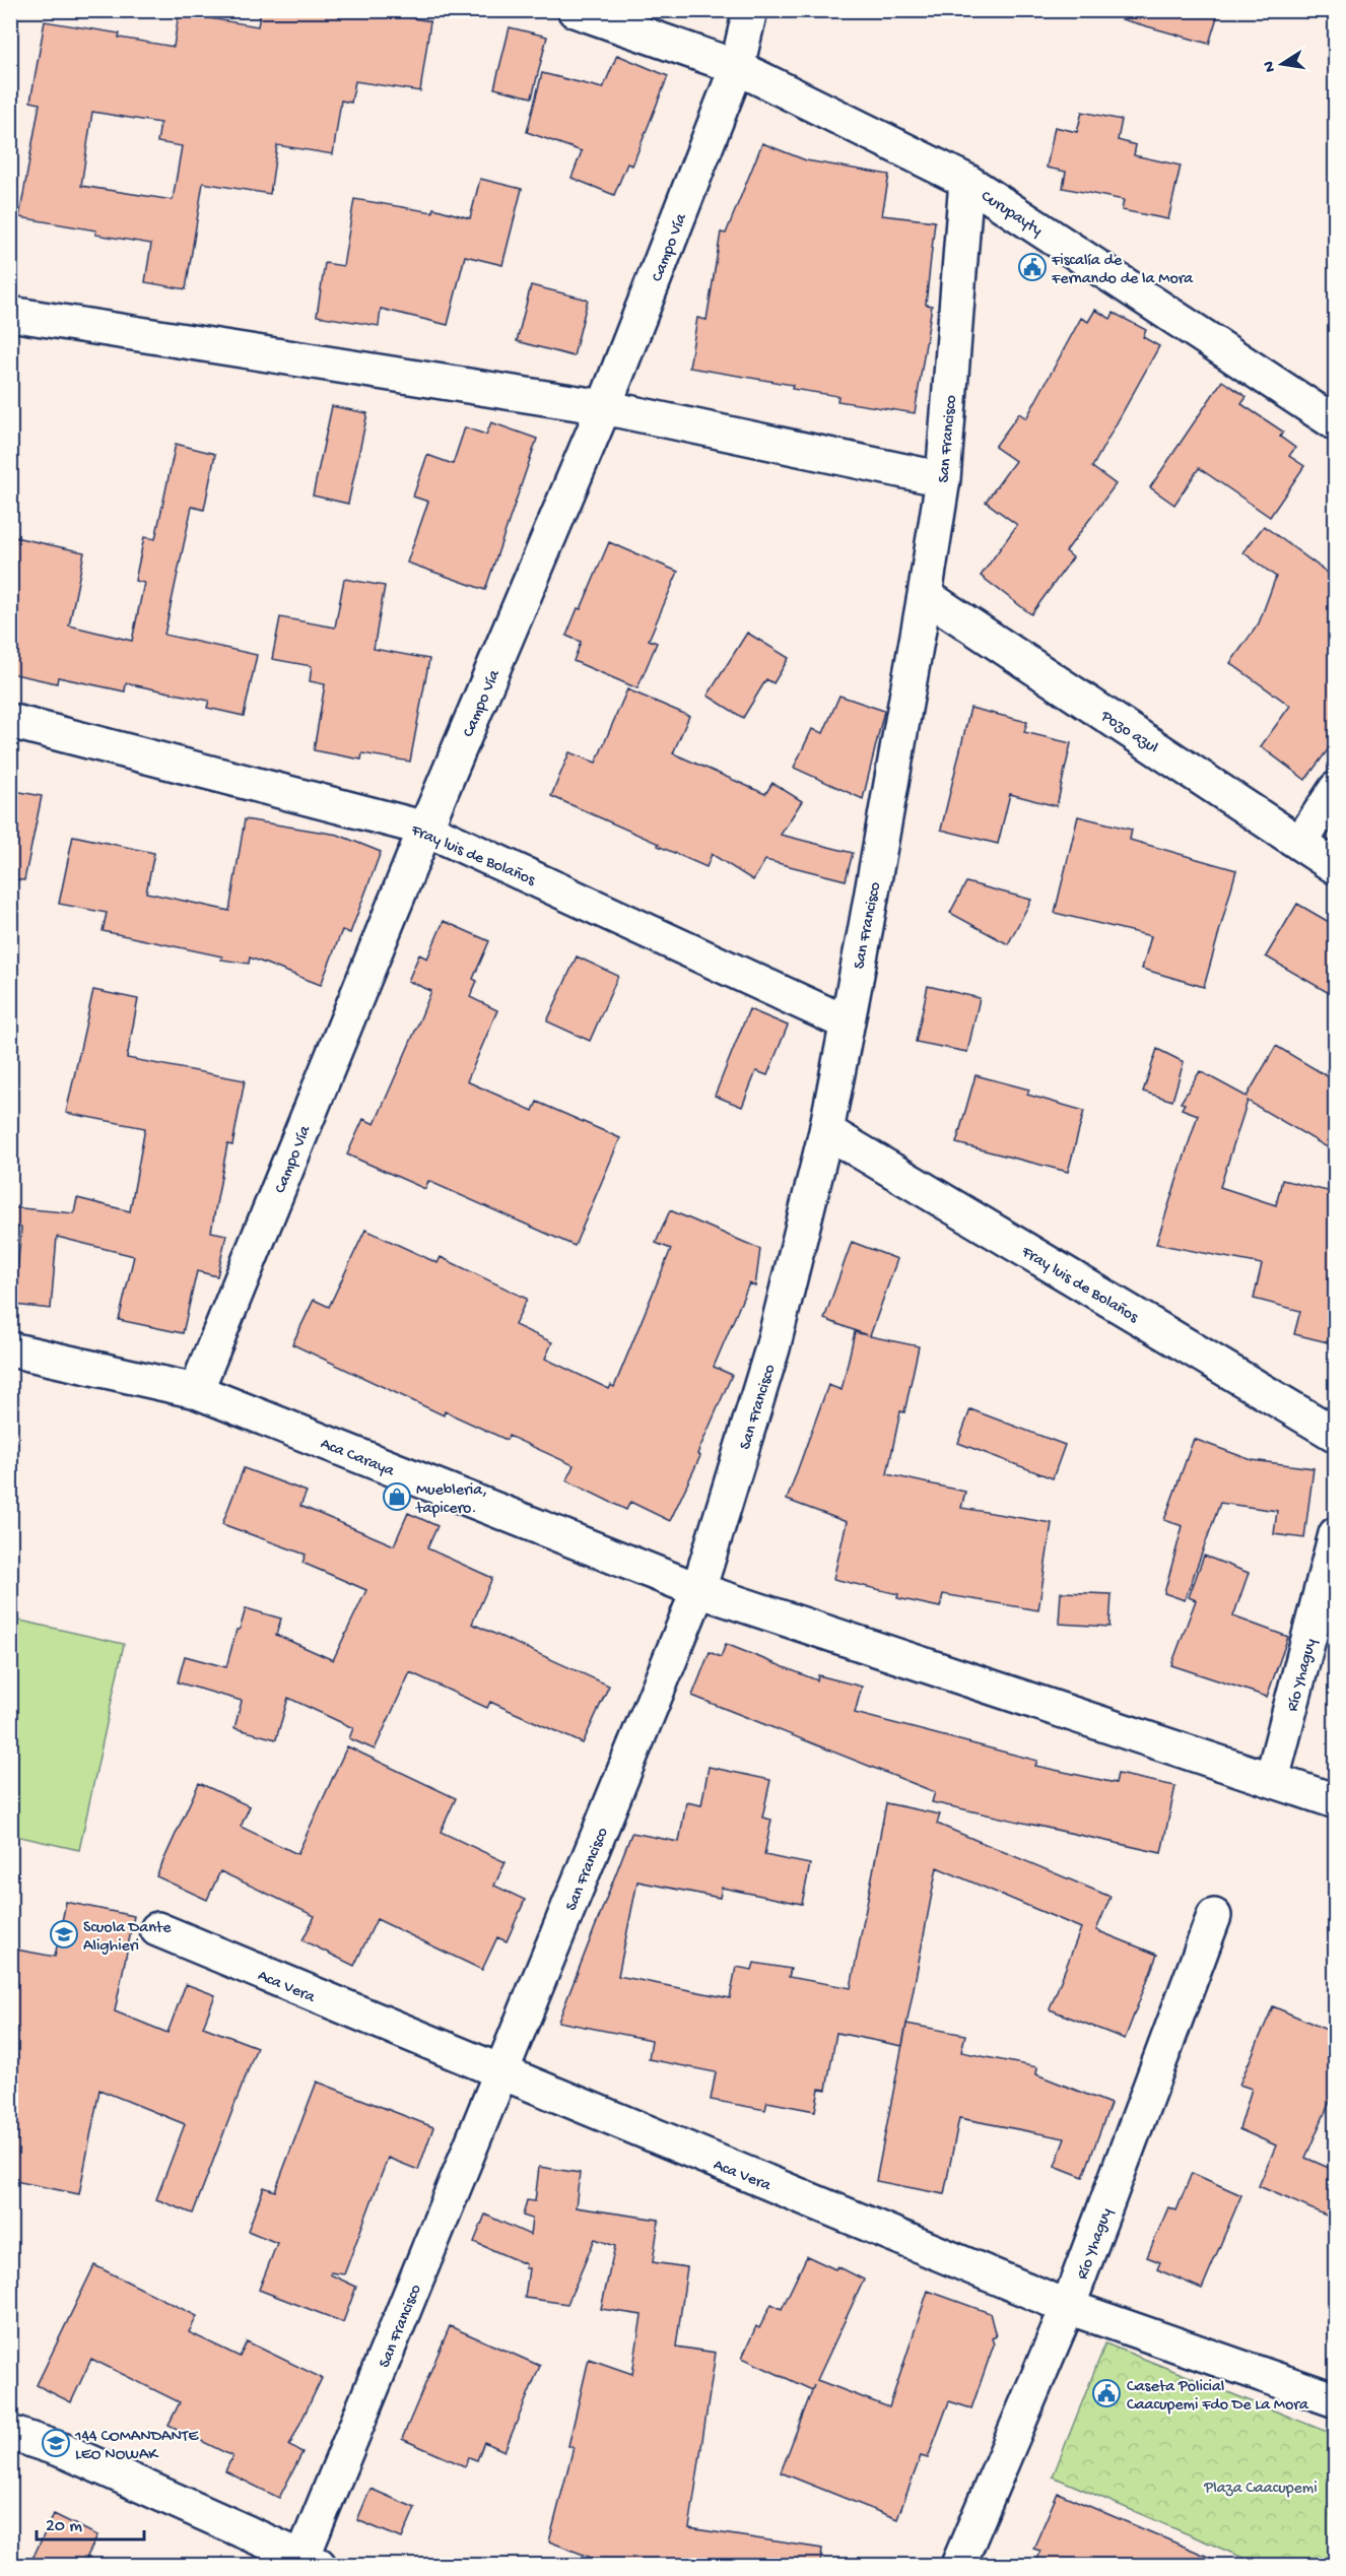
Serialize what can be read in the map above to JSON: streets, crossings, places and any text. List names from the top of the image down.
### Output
{
  "streets": {
    "street": [
      "Curupayty",
      "Campo Vía",
      "San Francisco",
      "Pozo azul",
      "Fray luis de Bolaños",
      "Aca Caraya",
      "Río Yhaguy",
      "Aca Vera"
    ]
  },
  "crossings": [
    ["Curupayty", "Campo Vía"],
    ["Curupayty", "San Francisco"],
    ["Campo Vía", "Fray luis de Bolaños"],
    ["Campo Vía", "Aca Caraya"],
    ["San Francisco", "Pozo azul"],
    ["San Francisco", "Fray luis de Bolaños"],
    ["San Francisco", "Aca Caraya"],
    ["San Francisco", "Aca Vera"],
    ["Aca Caraya", "Río Yhaguy"],
    ["Río Yhaguy", "Aca Vera"]
  ],
  "parks": ["Plaza Caacupemi"],
  "places": {
    "public building": ["Fiscalía de Fernando de la Mora", "Caseta Policial Caacupemi Fdo De La Mora"],
    "shop": ["Muebleria, tapicero."],
    "school or university": ["Scuola Dante Alighieri", "144 COMANDANTE LEO NOWAK"]
  },
  "scale_bar": "20 m",
  "north": "left"
}
